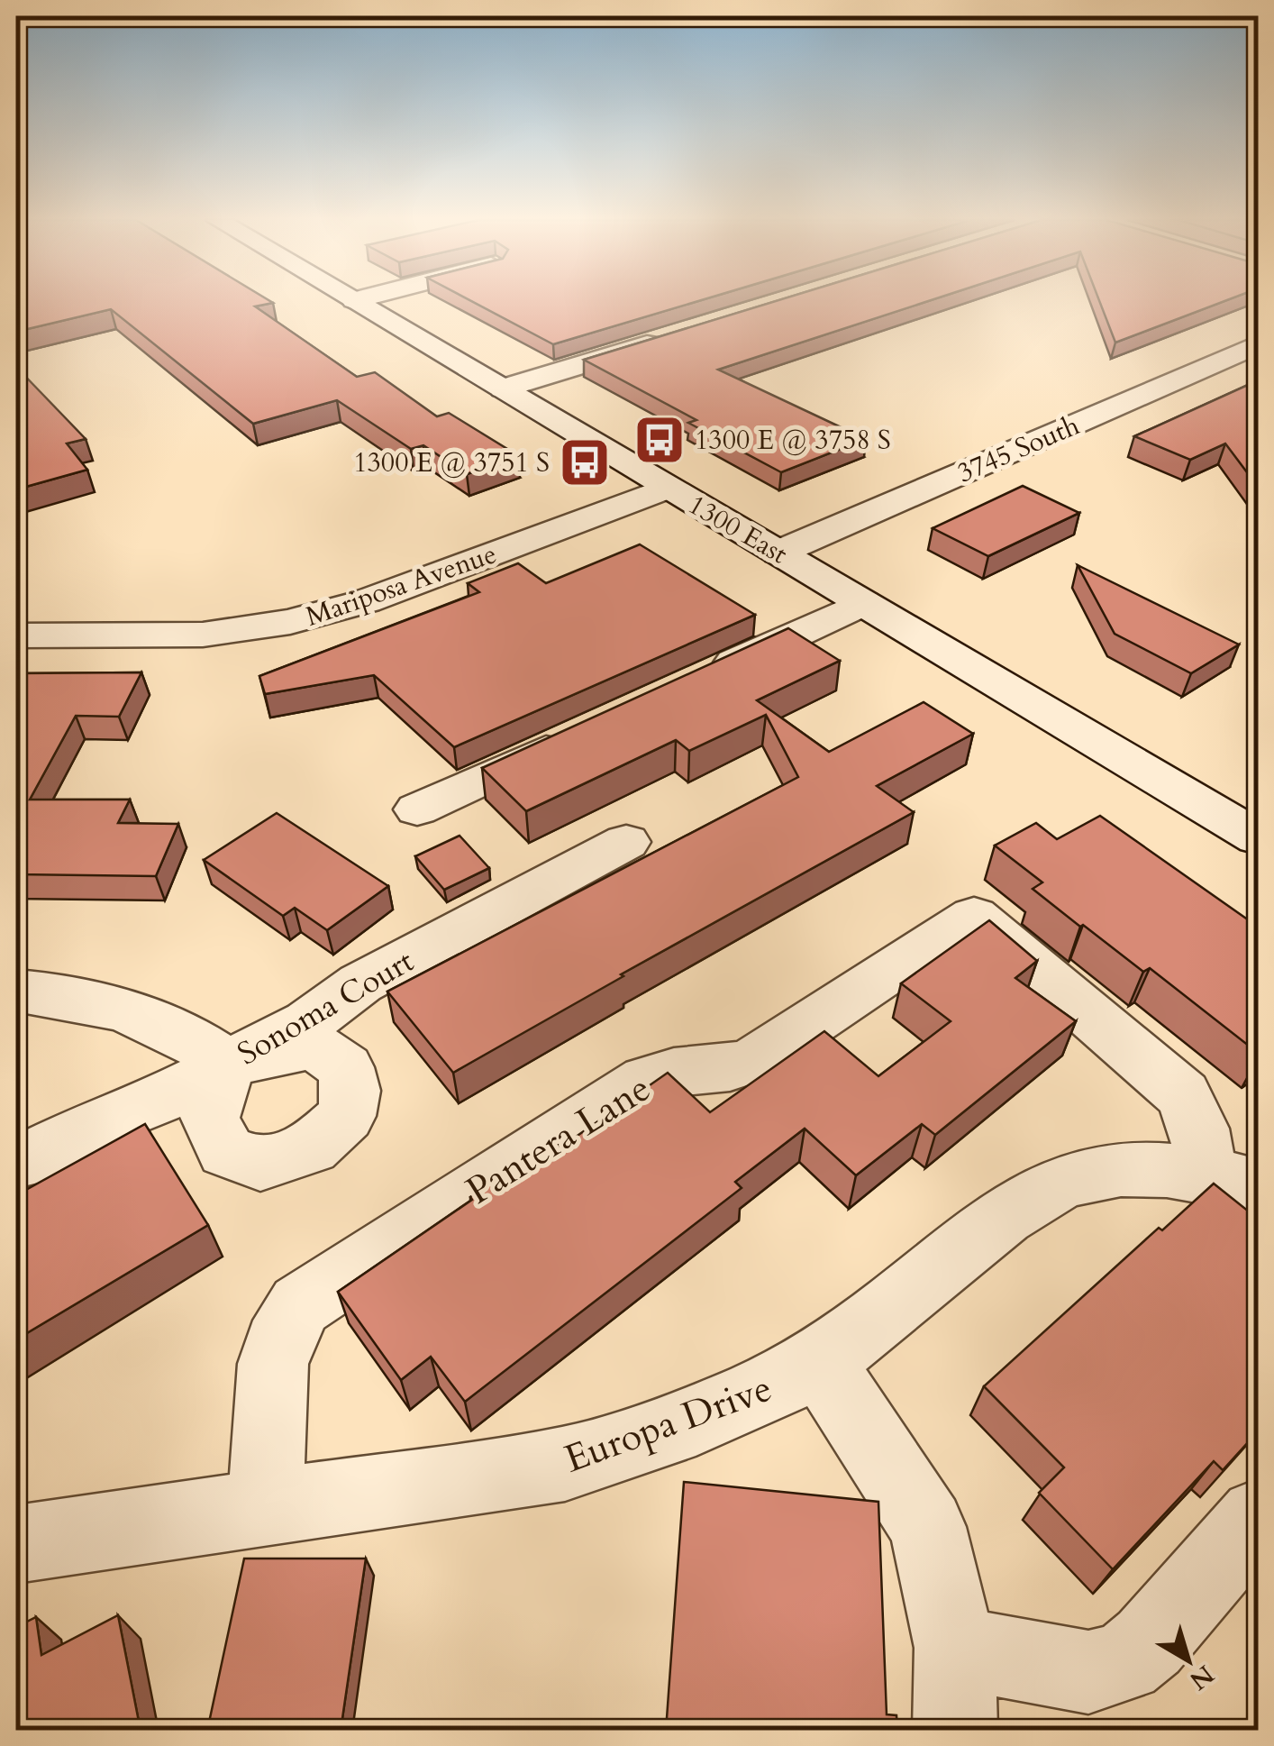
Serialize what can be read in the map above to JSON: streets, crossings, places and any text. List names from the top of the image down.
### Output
{
  "streets": {
    "street": [
      "3745 South",
      "1300 East",
      "Mariposa Avenue",
      "Sonoma Court",
      "Pantera Lane",
      "Europa Drive"
    ]
  },
  "crossings": [
    ["3745 South", "1300 East"],
    ["1300 East", "Mariposa Avenue"],
    ["Pantera Lane", "Europa Drive"]
  ],
  "places": {
    "bus stop": ["1300 E @ 3758 S", "1300 E @ 3751 S"]
  },
  "north": "bottom right"
}
